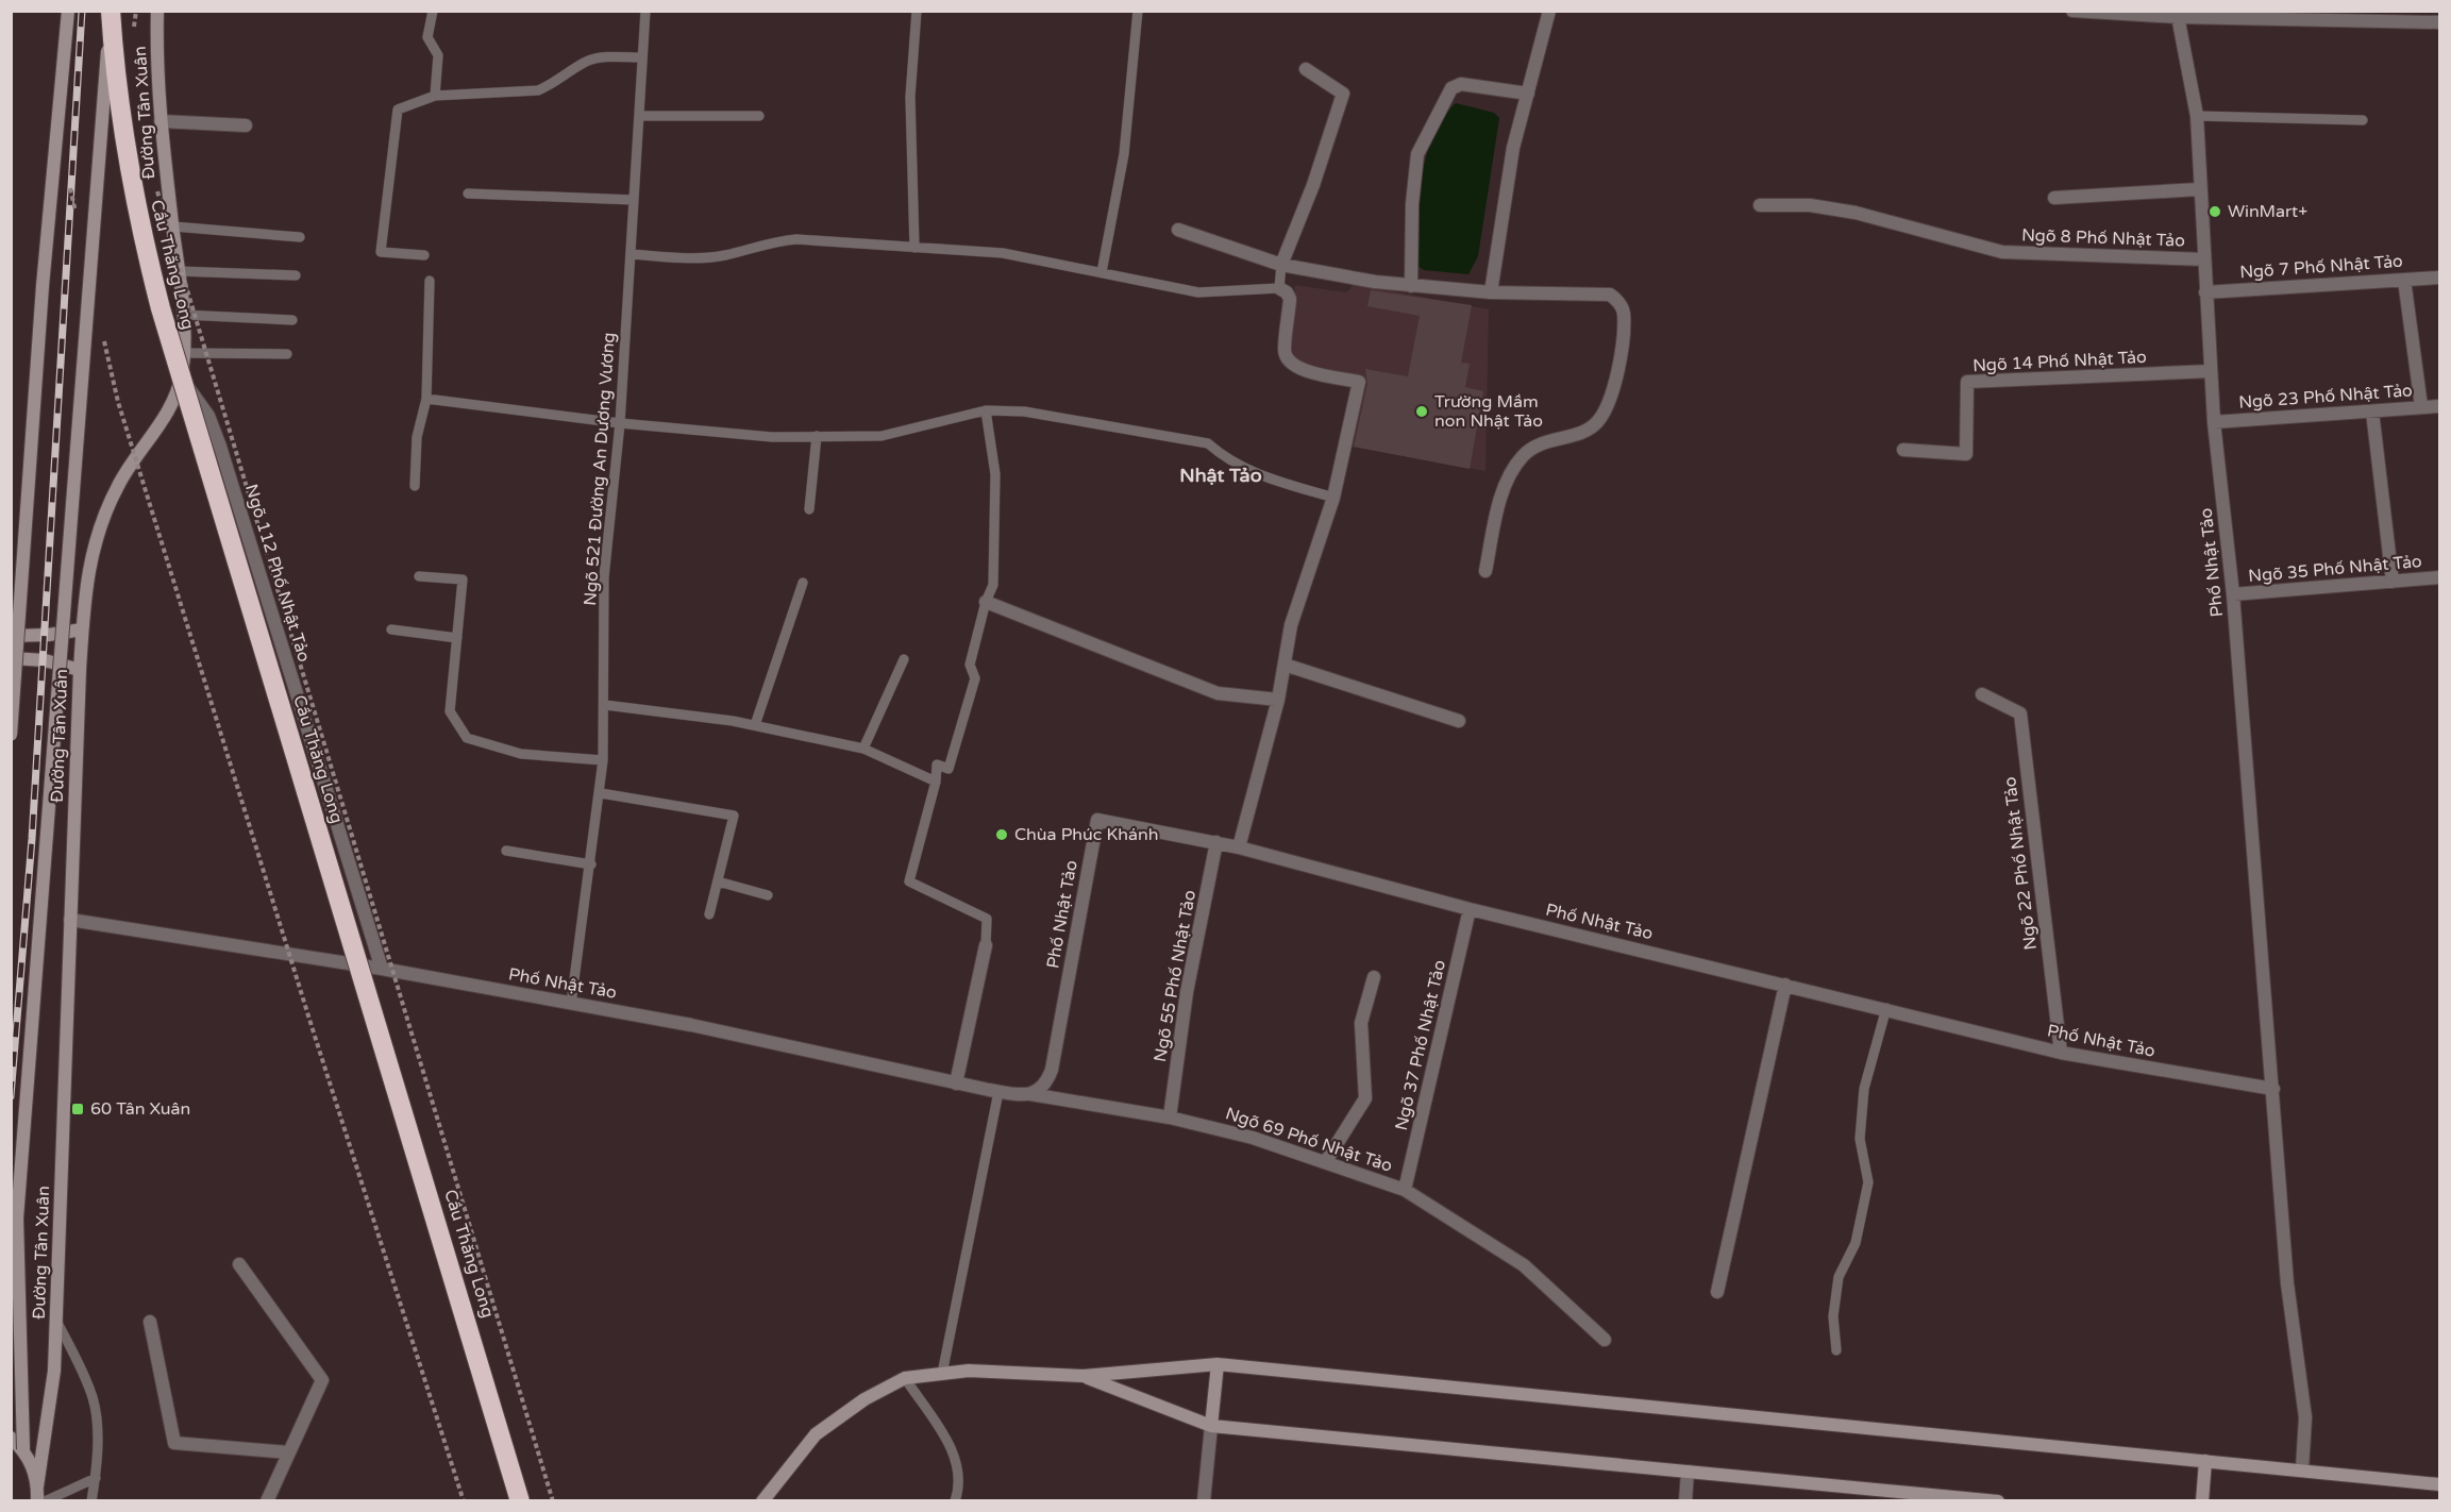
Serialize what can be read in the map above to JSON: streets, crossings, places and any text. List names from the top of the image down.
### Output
{
  "streets": {
    "highway": ["Cầu Thăng Long"],
    "main road": ["Đường Tân Xuân"],
    "street": [
      "Ngõ 8 Phố Nhật Tảo",
      "Ngõ 7 Phố Nhật Tảo",
      "Ngõ 14 Phố Nhật Tảo",
      "Ngõ 23 Phố Nhật Tảo",
      "Phố Nhật Tảo",
      "Ngõ 35 Phố Nhật Tảo",
      "Ngõ 112 Phố Nhật Tảo",
      "Ngõ 22 Phố Nhật Tảo",
      "Ngõ 55 Phố Nhật Tảo",
      "Ngõ 37 Phố Nhật Tảo",
      "Ngõ 69 Phố Nhật Tảo"
    ],
    "lane": ["Ngõ 521 Đường An Dương Vương"]
  },
  "crossings": [
    ["Đường Tân Xuân", "Phố Nhật Tảo"],
    ["Đường Tân Xuân", "Ngõ 112 Phố Nhật Tảo"],
    ["Ngõ 8 Phố Nhật Tảo", "Phố Nhật Tảo"],
    ["Ngõ 7 Phố Nhật Tảo", "Phố Nhật Tảo"],
    ["Ngõ 14 Phố Nhật Tảo", "Phố Nhật Tảo"],
    ["Ngõ 23 Phố Nhật Tảo", "Phố Nhật Tảo"],
    ["Ngõ 521 Đường An Dương Vương", "Phố Nhật Tảo"],
    ["Phố Nhật Tảo", "Ngõ 35 Phố Nhật Tảo"],
    ["Phố Nhật Tảo", "Ngõ 112 Phố Nhật Tảo"],
    ["Phố Nhật Tảo", "Ngõ 22 Phố Nhật Tảo"],
    ["Phố Nhật Tảo", "Ngõ 55 Phố Nhật Tảo"],
    ["Phố Nhật Tảo", "Ngõ 37 Phố Nhật Tảo"],
    ["Phố Nhật Tảo", "Ngõ 69 Phố Nhật Tảo"],
    ["Ngõ 55 Phố Nhật Tảo", "Ngõ 69 Phố Nhật Tảo"],
    ["Ngõ 37 Phố Nhật Tảo", "Ngõ 69 Phố Nhật Tảo"]
  ],
  "districts": ["Nhật Tảo"],
  "places": {
    "other": ["WinMart+", "Trường Mầm non Nhật Tảo", "Chùa Phúc Khánh"],
    "transit": ["60 Tân Xuân"]
  }
}
